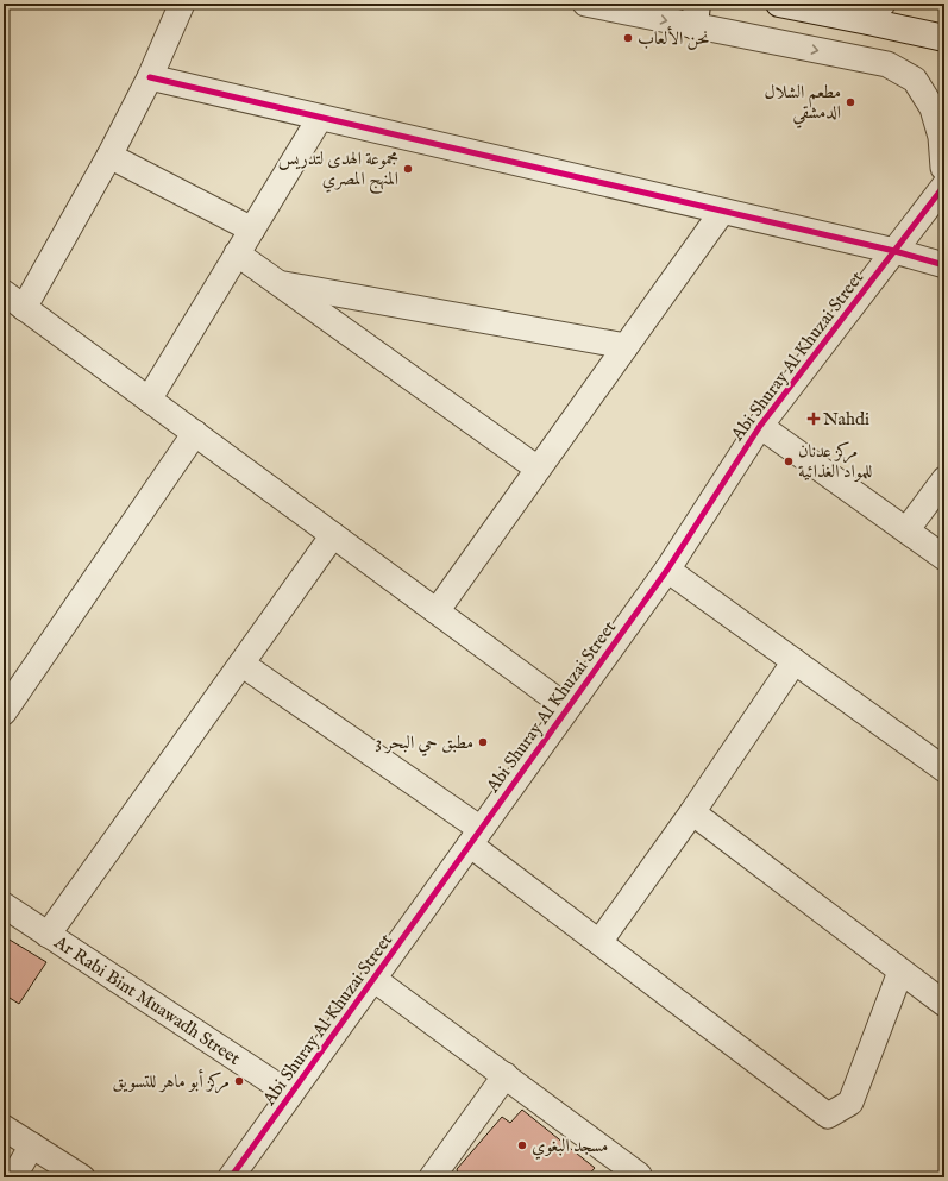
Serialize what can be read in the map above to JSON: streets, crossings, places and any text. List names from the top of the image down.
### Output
{
  "streets": {
    "street": ["Abi Shuray Al Khuzai Street", "Ar Rabi Bint Muawadh Street"]
  },
  "crossings": [
    ["Abi Shuray Al Khuzai Street", "Ar Rabi Bint Muawadh Street"]
  ],
  "places": {
    "other": [
      "نحن الألعاب",
      "مطعم الشلال الدمشقي",
      "مجموعة الهدى لتدريس المنهج المصري",
      "مركز عدنان للمواد الغذائية",
      "مطبق حي البحر 3",
      "مركز أبو ماهر للتسويق",
      "مسجد البغوي"
    ],
    "health": ["Nahdi"]
  }
}
